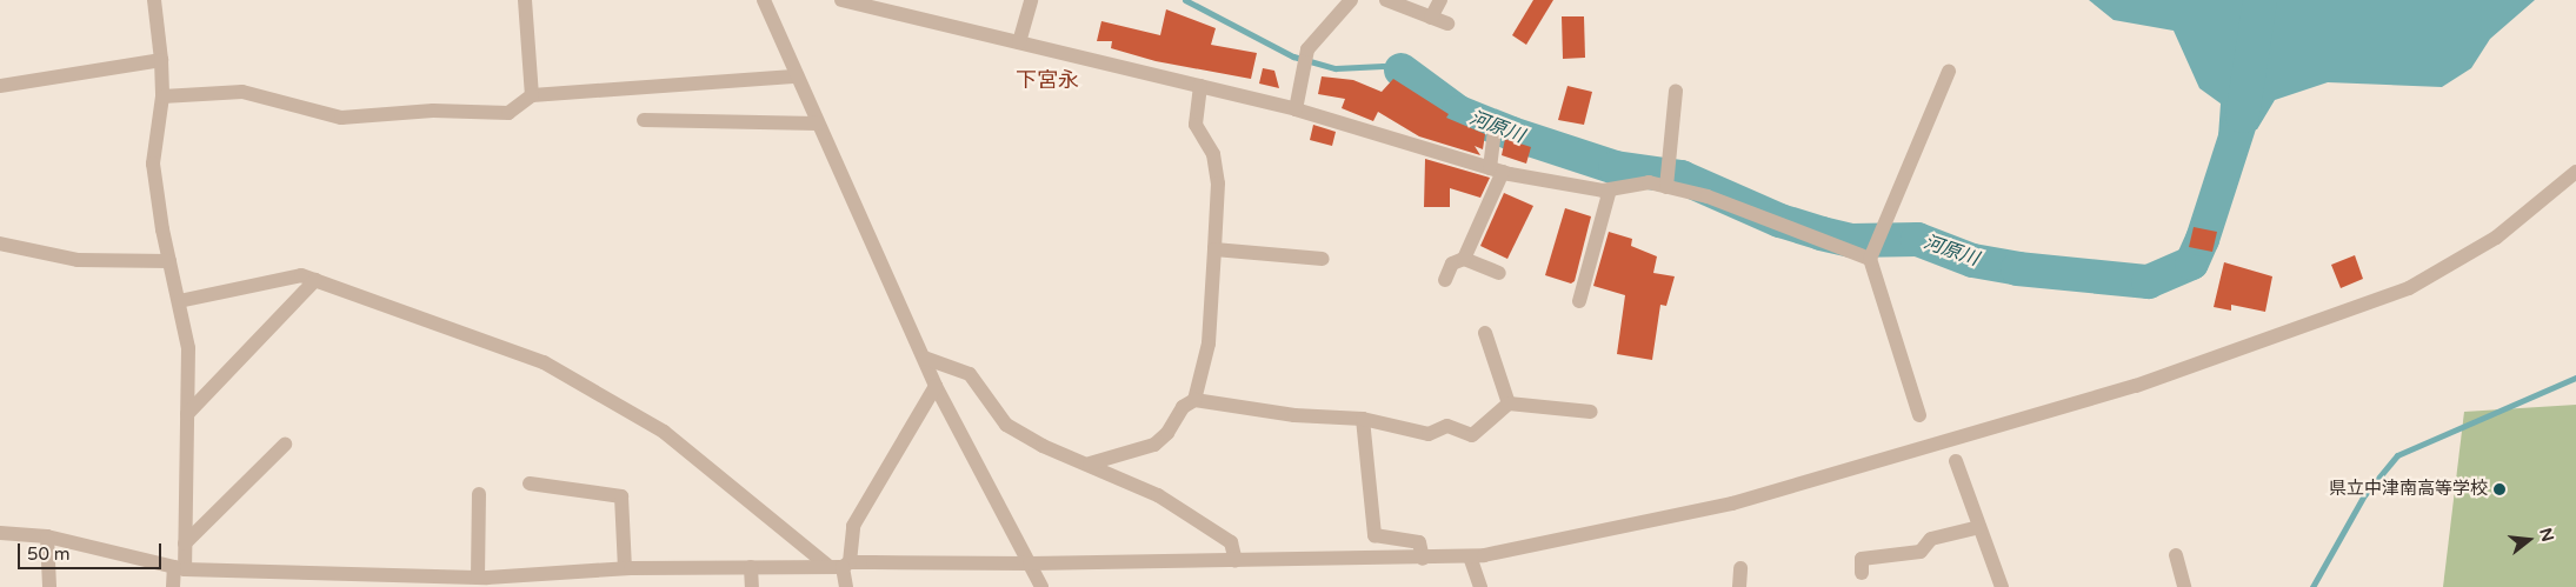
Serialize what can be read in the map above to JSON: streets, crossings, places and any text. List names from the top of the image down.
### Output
{
  "districts": ["下宮永"],
  "water": ["河原川"],
  "places": ["県立中津南高等学校"],
  "scale_bar": "50 m",
  "north": "right"
}
